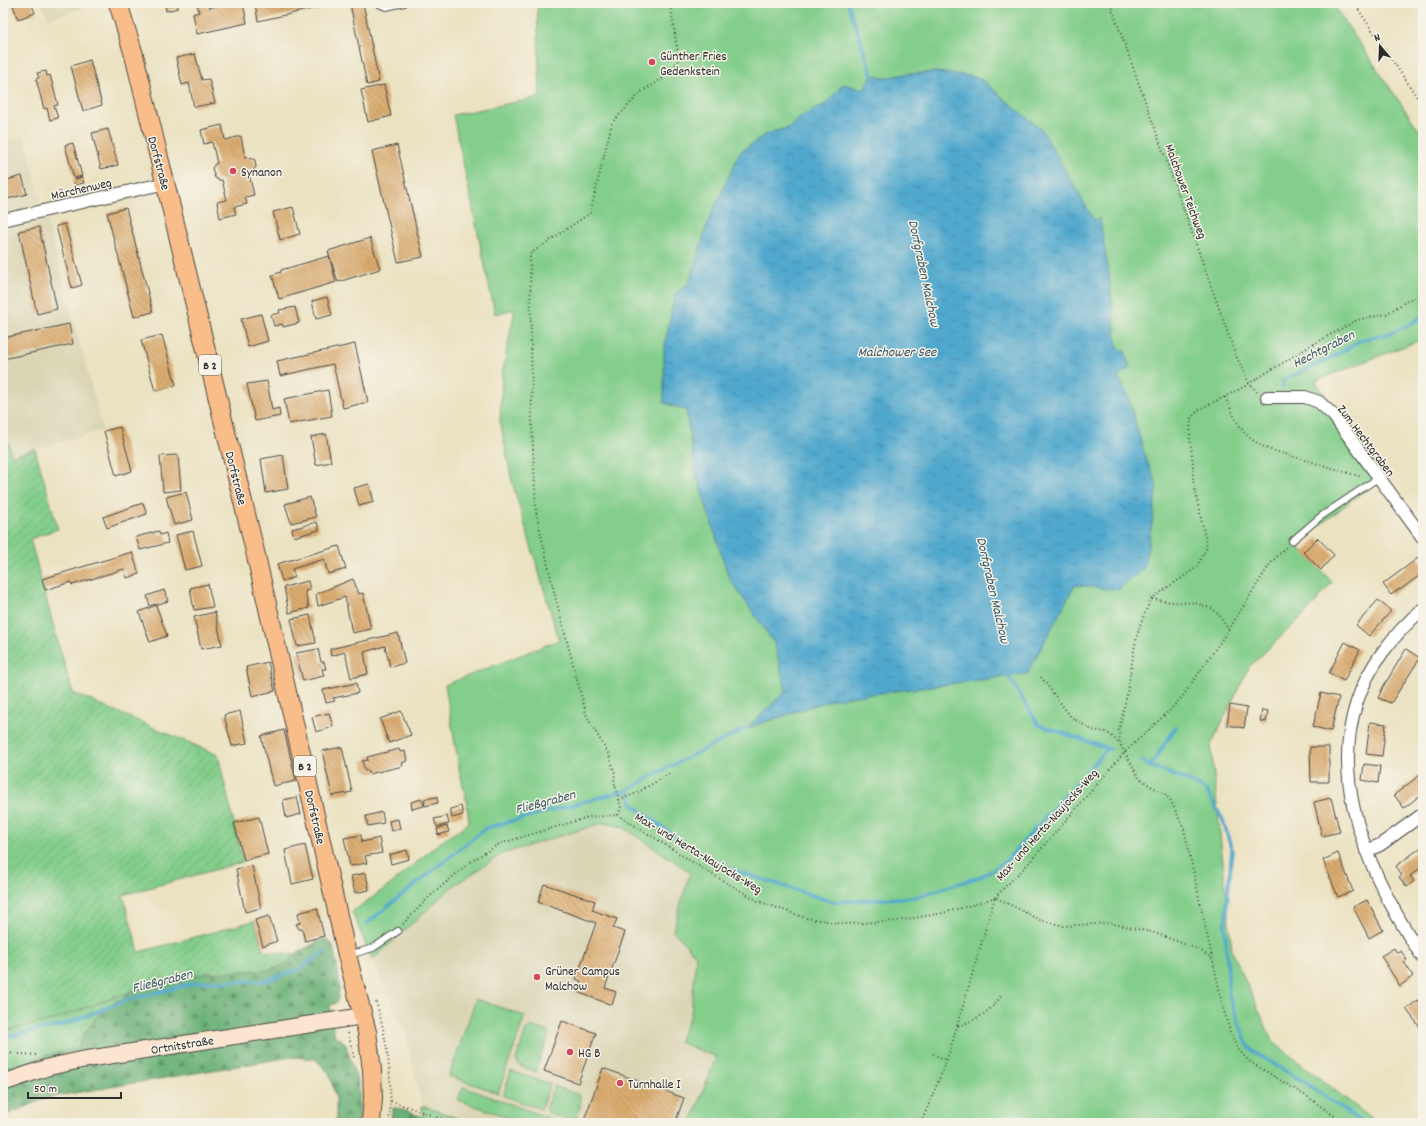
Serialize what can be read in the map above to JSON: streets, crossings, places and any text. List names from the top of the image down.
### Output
{
  "streets": {
    "main road": ["Dorfstraße", "B 2"],
    "street": ["Märchenweg", "Zum Hechtgraben", "Ortnitstraße"],
    "path": ["Malchower Teichweg", "Max- und Herta-Naujocks-Weg"]
  },
  "crossings": [
    ["Dorfstraße", "Märchenweg"],
    ["Dorfstraße", "B 2"],
    ["B 2", "Ortnitstraße"]
  ],
  "water": [
    "Dorfgraben Malchow",
    "Hechtgraben",
    "Malchower See",
    "Fließgraben"
  ],
  "places": [
    "Günther Fries Gedenkstein",
    "Synanon",
    "Grüner Campus Malchow",
    "HG B",
    "Turnhalle I"
  ],
  "scale_bar": "50 m",
  "north": "top"
}
